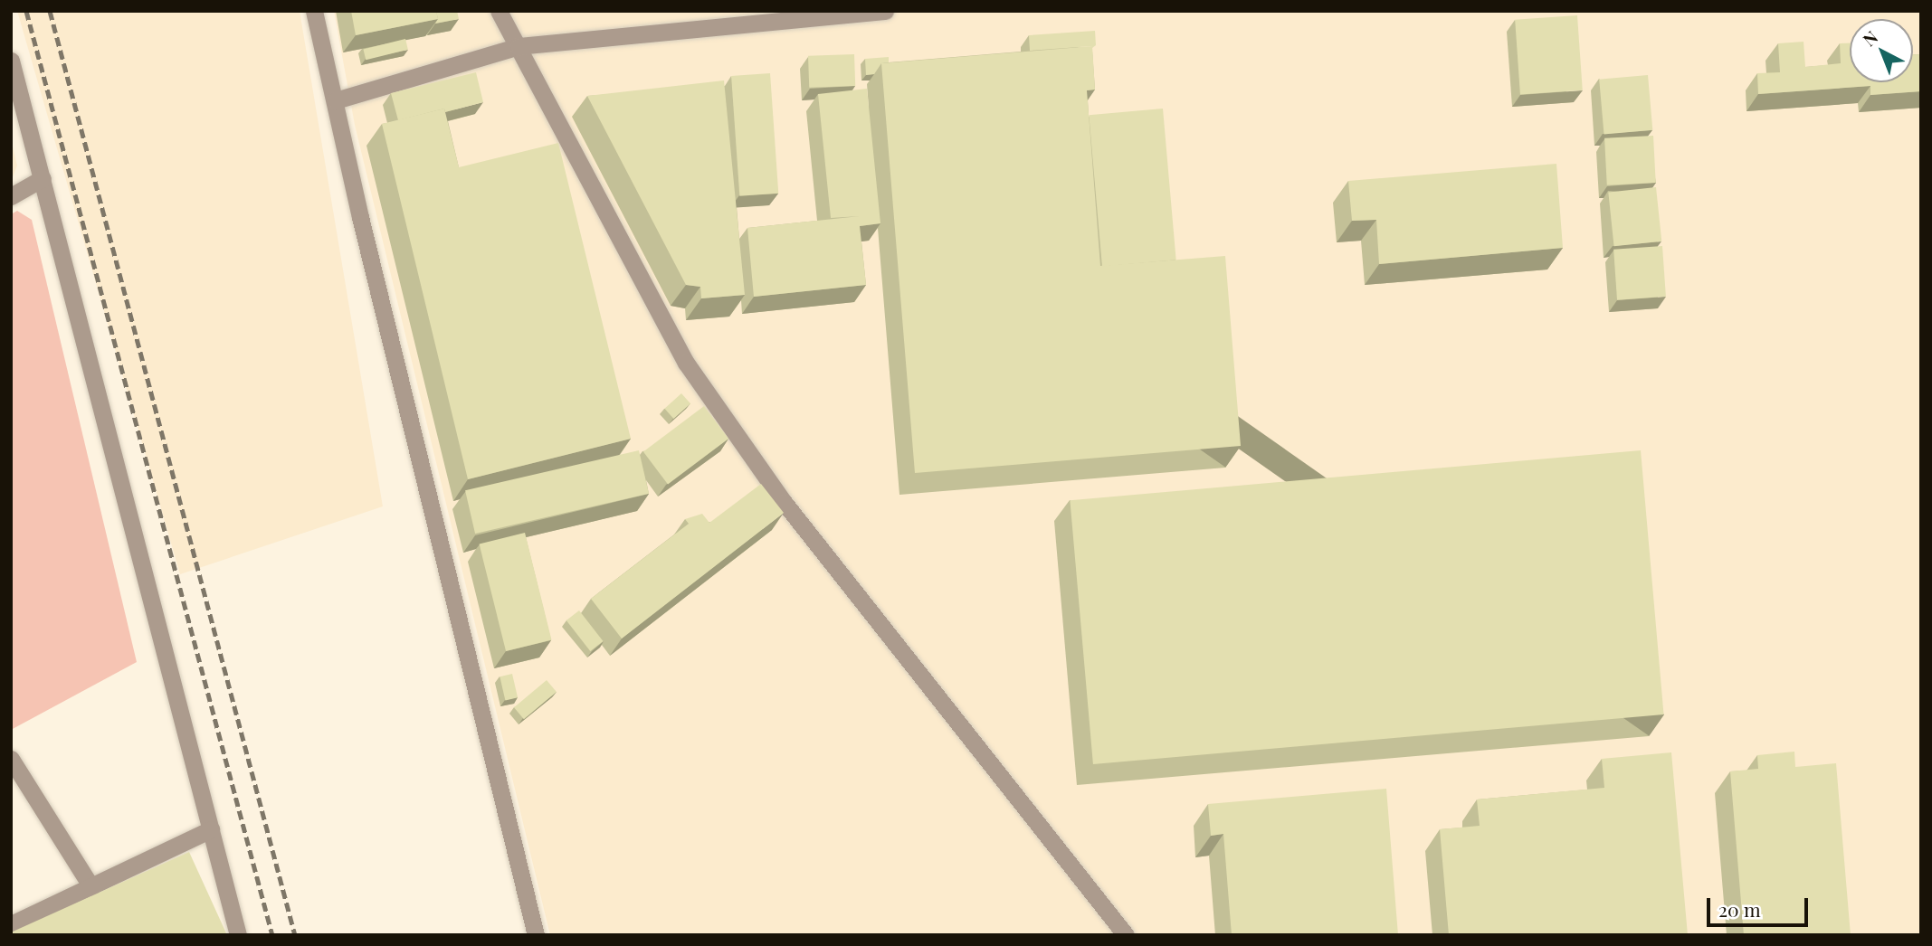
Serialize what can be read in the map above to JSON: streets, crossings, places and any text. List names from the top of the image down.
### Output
{
  "scale_bar": "20 m",
  "north": "top left"
}
